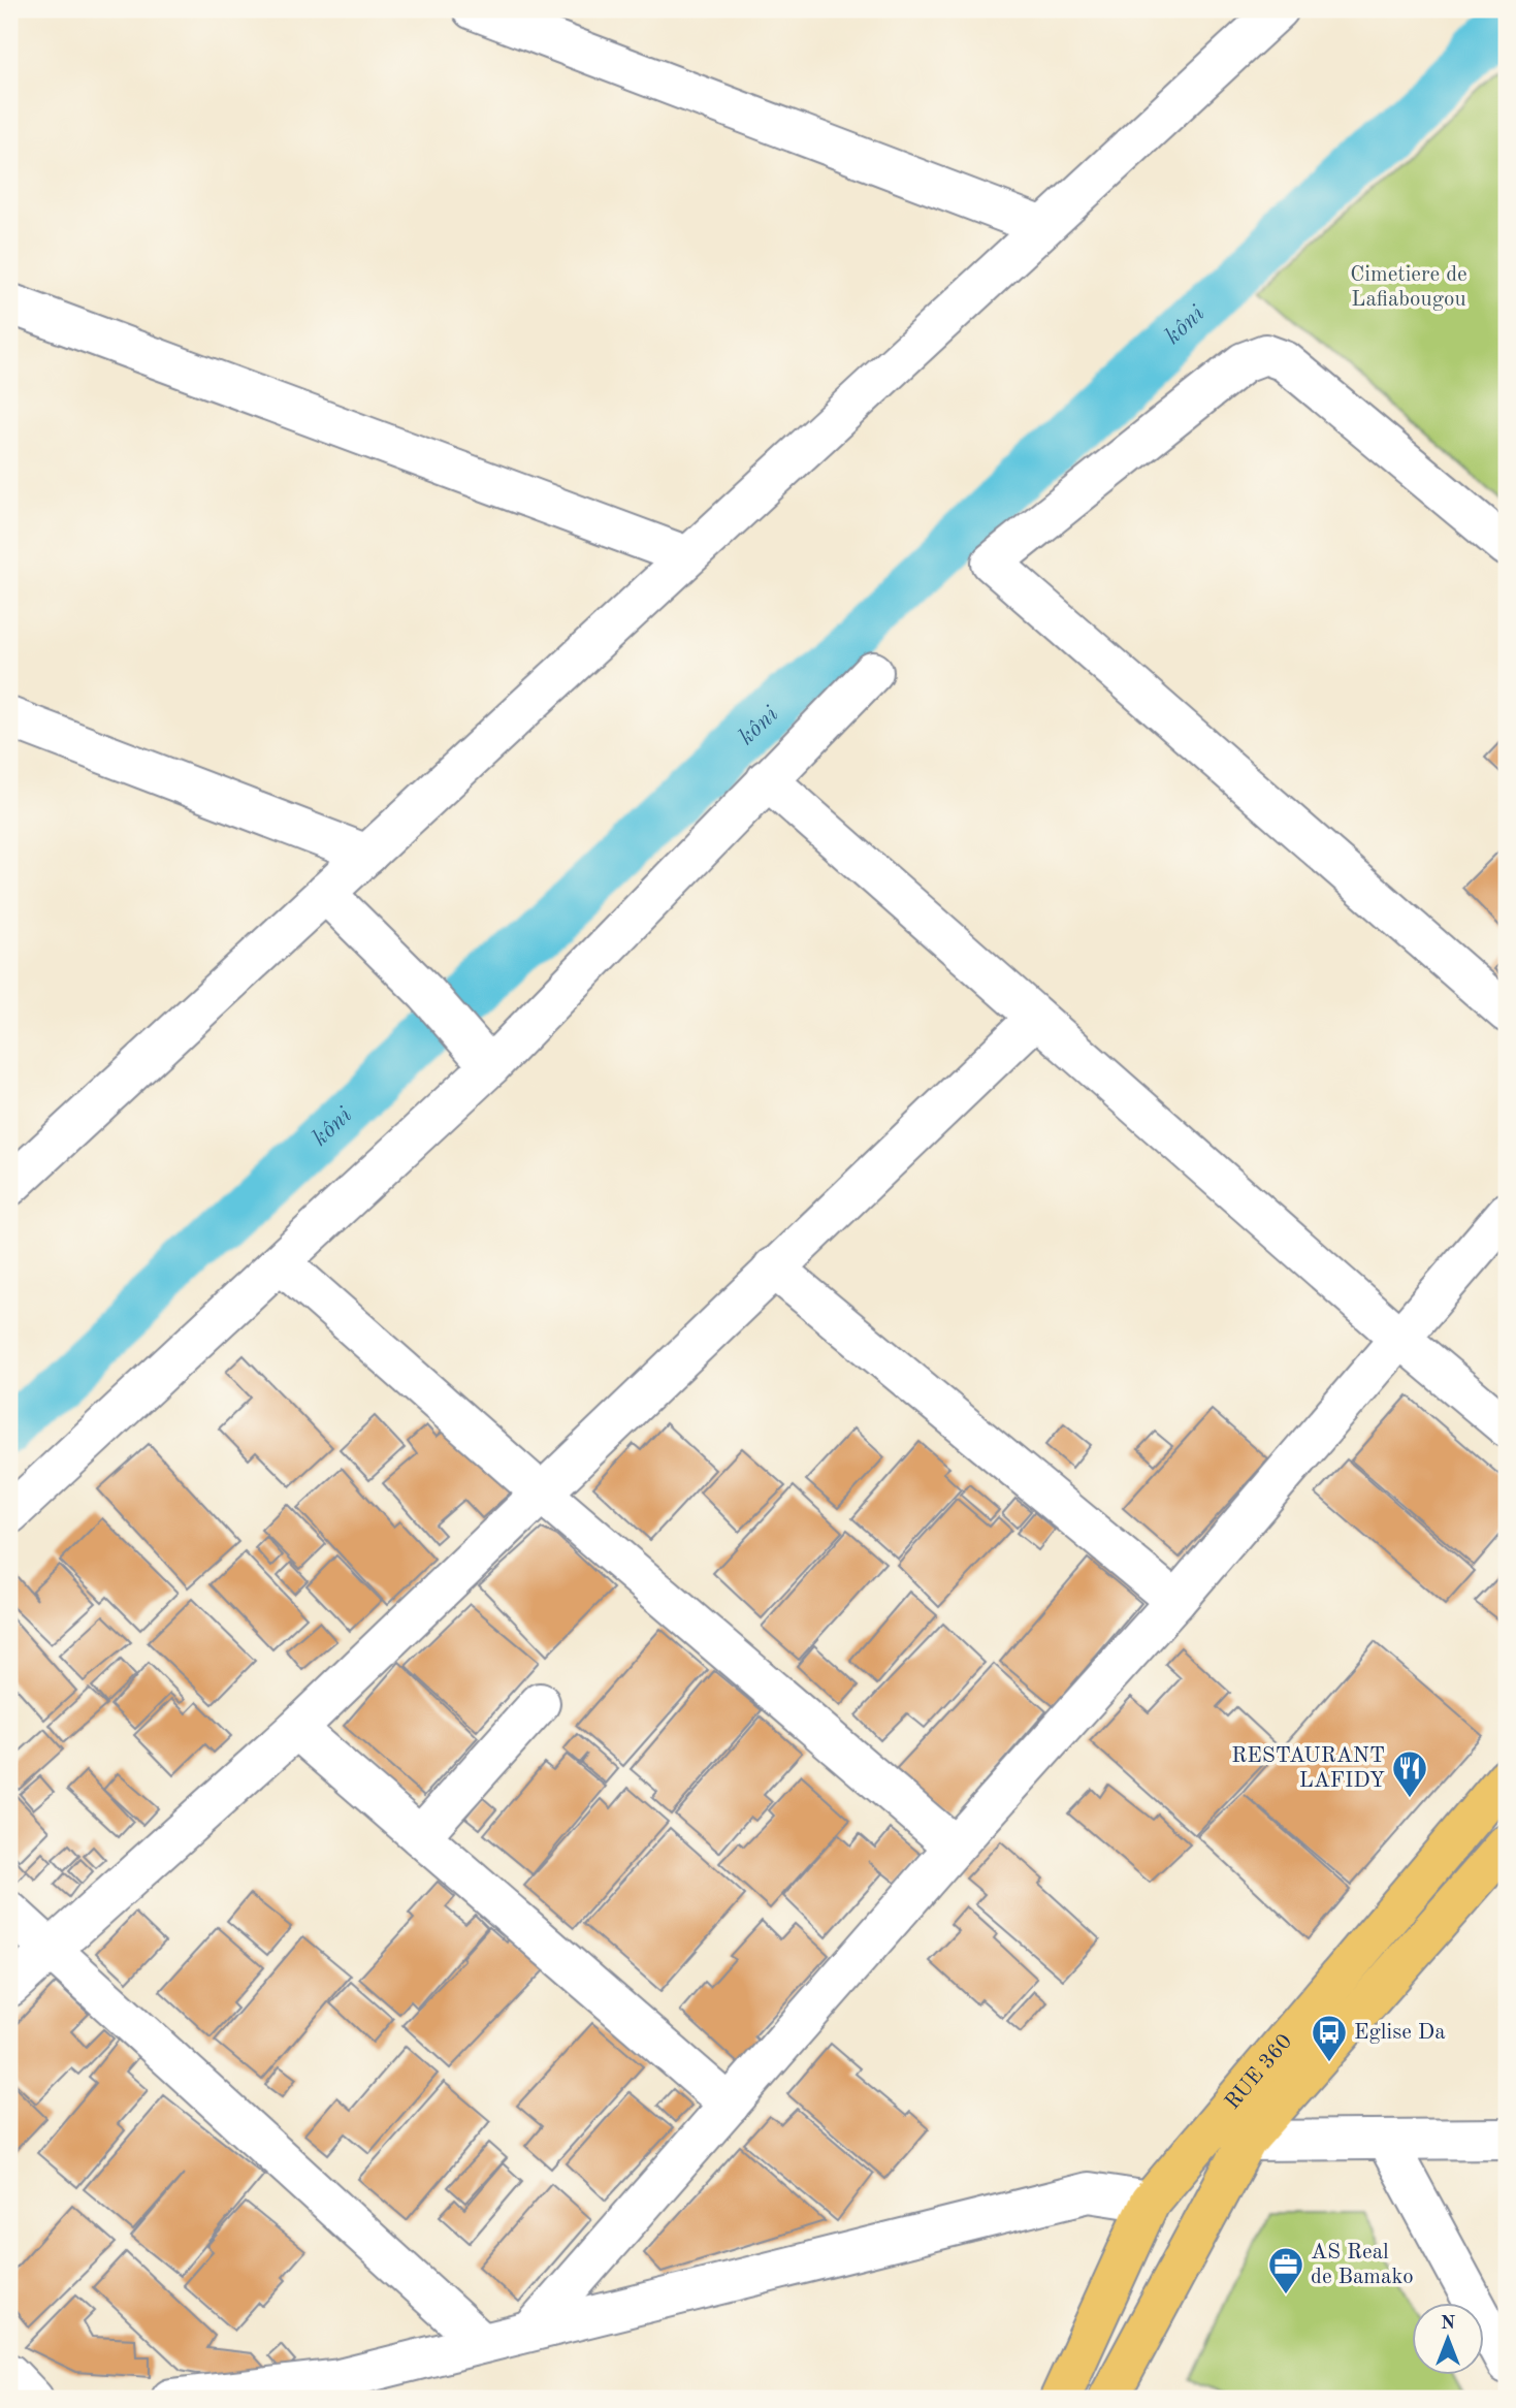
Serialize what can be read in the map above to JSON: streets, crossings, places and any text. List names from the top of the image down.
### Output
{
  "streets": {
    "main road": ["RUE 360"]
  },
  "water": ["kôni"],
  "parks": ["Cimetiere de Lafiabougou"],
  "places": {
    "restaurant": ["RESTAURANT LAFIDY"],
    "bus stop": ["Eglise Da"],
    "office": ["AS Real de Bamako"]
  },
  "north": "top"
}
